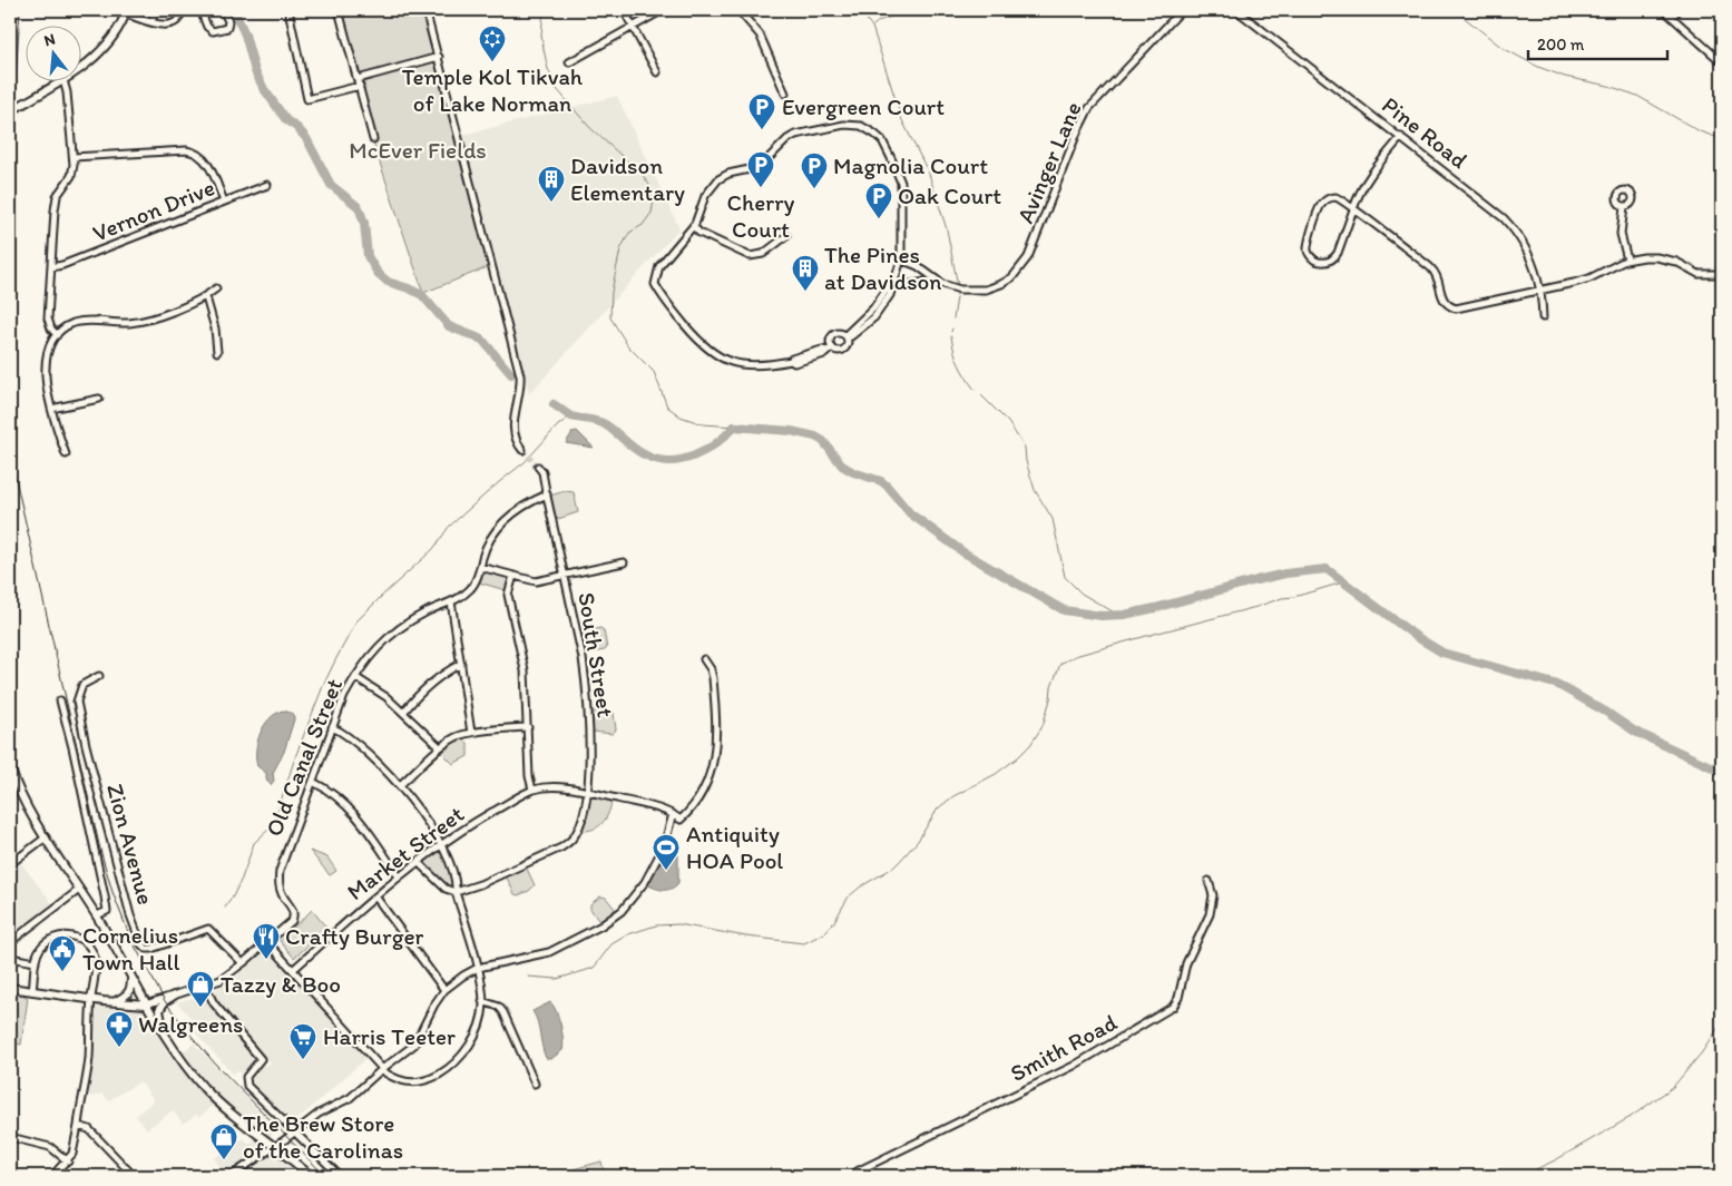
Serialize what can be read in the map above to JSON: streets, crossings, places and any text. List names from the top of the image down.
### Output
{
  "streets": {
    "street": [
      "Pine Road",
      "Avinger Lane",
      "Vernon Drive",
      "South Street",
      "Old Canal Street",
      "Zion Avenue",
      "Market Street",
      "Smith Road"
    ]
  },
  "crossings": [
    ["South Street", "Old Canal Street"],
    ["South Street", "Market Street"]
  ],
  "parks": ["McEver Fields"],
  "places": {
    "synagogue": ["Temple Kol Tikvah of Lake Norman"],
    "parking": [
      "Evergreen Court",
      "Cherry Court",
      "Magnolia Court",
      "Oak Court"
    ],
    "building": ["Davidson Elementary", "The Pines at Davidson"],
    "sports": ["Antiquity HOA Pool"],
    "restaurant": ["Crafty Burger"],
    "public building": ["Cornelius Town Hall"],
    "shop": ["Tazzy & Boo", "The Brew Store of the Carolinas"],
    "pharmacy": ["Walgreens"],
    "supermarket": ["Harris Teeter"]
  },
  "scale_bar": "200 m",
  "north": "top"
}
